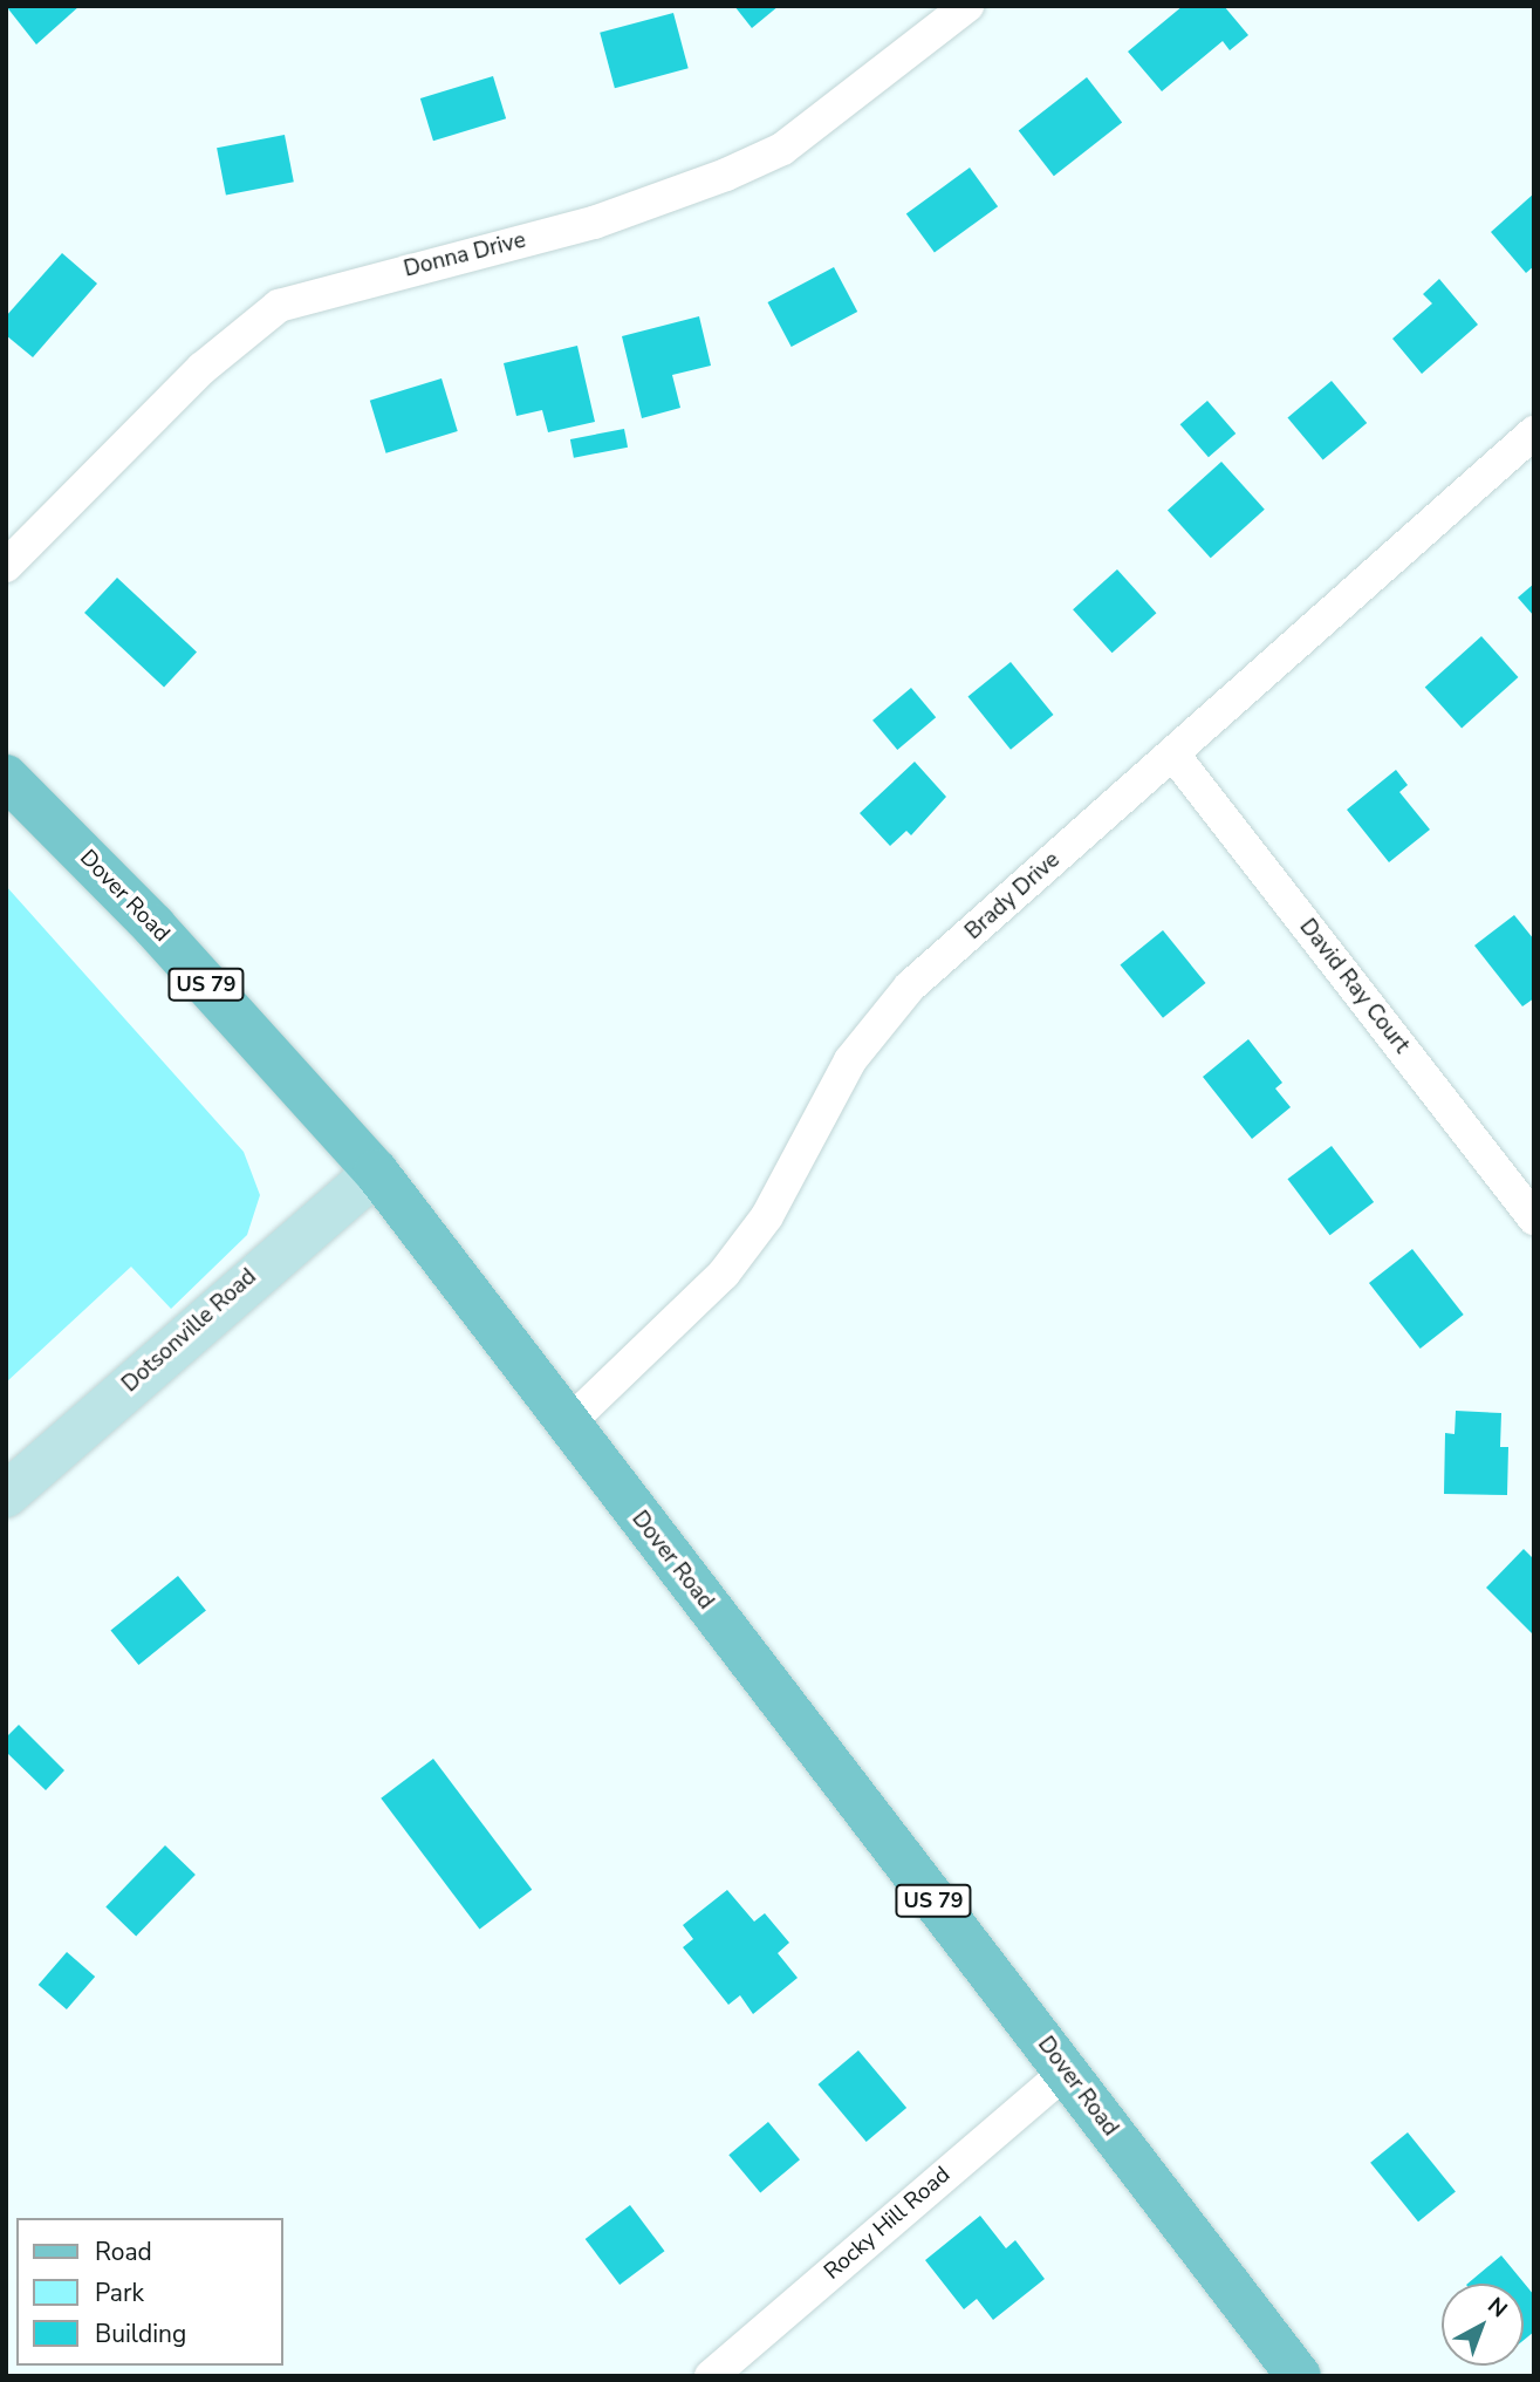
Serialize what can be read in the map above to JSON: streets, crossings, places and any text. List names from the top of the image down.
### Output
{
  "streets": {
    "main road": ["Dover Road", "US 79", "Dotsonville Road"],
    "street": [
      "Donna Drive",
      "Brady Drive",
      "David Ray Court",
      "Rocky Hill Road"
    ]
  },
  "crossings": [
    ["Dover Road", "Brady Drive"],
    ["Dover Road", "Dotsonville Road"],
    ["Dover Road", "Rocky Hill Road"],
    ["Brady Drive", "David Ray Court"]
  ],
  "legend": ["Road", "Park", "Building"],
  "north": "top right"
}
